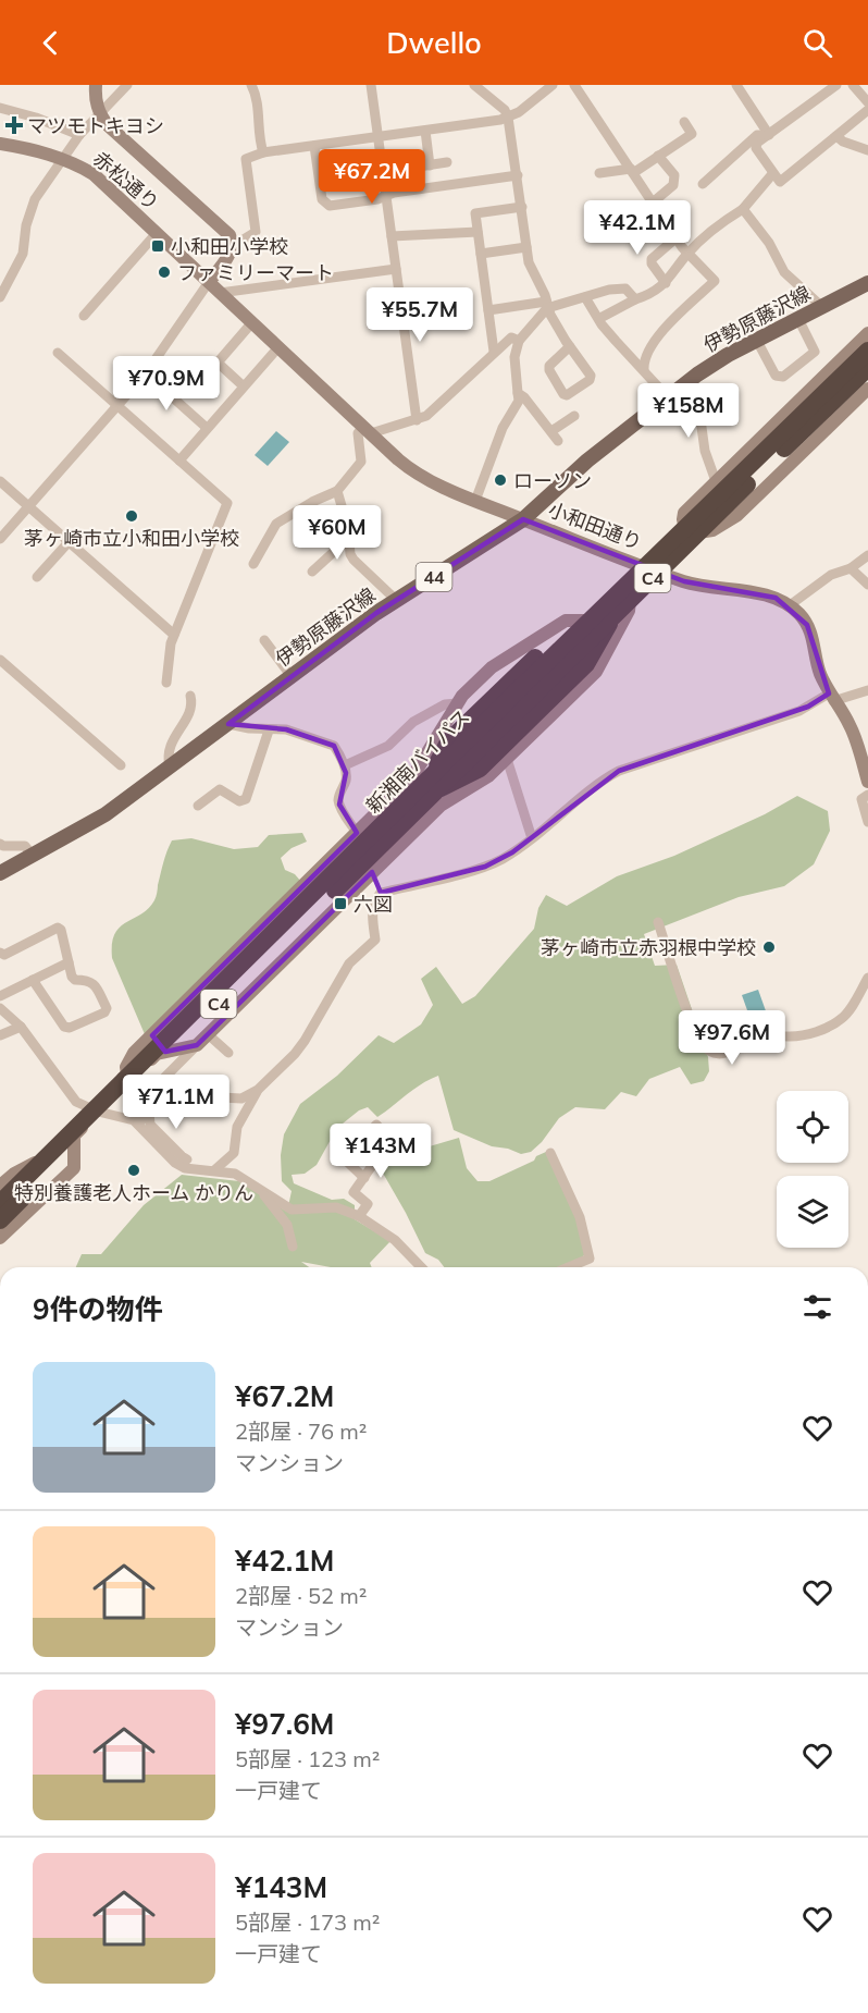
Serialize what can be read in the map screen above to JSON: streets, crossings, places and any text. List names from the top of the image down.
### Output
{
  "streets": {
    "highway": ["C4", "新湘南バイパス"],
    "main road": ["伊勢原藤沢線", "44"],
    "street": ["赤松通り", "小和田通り"]
  },
  "crossings": [
    ["赤松通り", "小和田通り"],
    ["伊勢原藤沢線", "小和田通り"]
  ],
  "places": {
    "health": ["マツモトキヨシ"],
    "transit": ["小和田小学校", "六図"],
    "other": [
      "ファミリーマート",
      "ローソン",
      "茅ヶ崎市立小和田小学校",
      "茅ヶ崎市立赤羽根中学校",
      "特別養護老人ホーム かりん"
    ]
  },
  "page": {
    "header": "Dwello",
    "price": [
      "¥67.2M",
      "¥42.1M",
      "¥55.7M",
      "¥70.9M",
      "¥158M",
      "¥60M",
      "¥97.6M",
      "¥71.1M",
      "¥143M"
    ],
    "heading": "9件の物件",
    "list": [
      {
        "name": "¥67.2M",
        "note": "2部屋 · 76 m² · マンション"
      },
      {
        "name": "¥42.1M",
        "note": "2部屋 · 52 m² · マンション"
      },
      {
        "name": "¥97.6M",
        "note": "5部屋 · 123 m² · 一戸建て"
      },
      {
        "name": "¥143M",
        "note": "5部屋 · 173 m² · 一戸建て"
      }
    ]
  }
}
